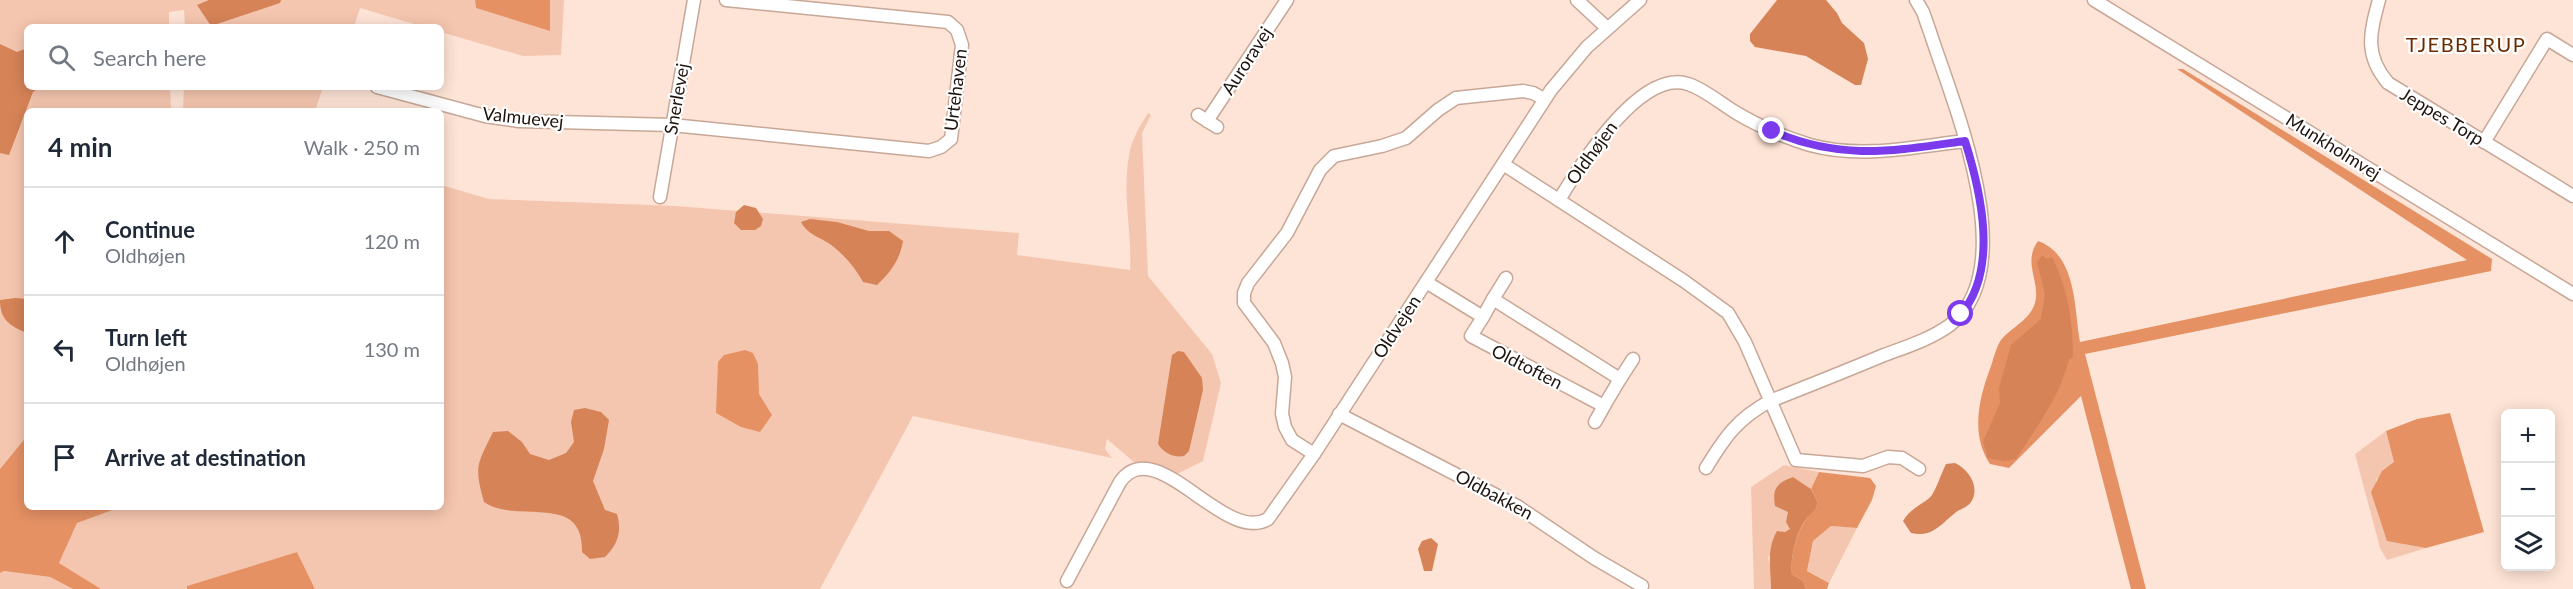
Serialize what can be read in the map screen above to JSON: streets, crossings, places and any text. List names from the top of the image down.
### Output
{
  "streets": {
    "street": [
      "Auroravej",
      "Urtehaven",
      "Snerlevej",
      "Jeppes Torp",
      "Valmuevej",
      "Munkholmvej",
      "Oldhøjen",
      "Oldvejen",
      "Oldtoften",
      "Oldbakken"
    ]
  },
  "crossings": [
    ["Urtehaven", "Snerlevej"],
    ["Urtehaven", "Valmuevej"],
    ["Snerlevej", "Valmuevej"],
    ["Oldhøjen", "Oldvejen"],
    ["Oldvejen", "Oldbakken"]
  ],
  "districts": ["TJEBBERUP"],
  "page": {
    "search": "Search here",
    "heading": ["4 min", "Walk · 250 m"],
    "list": [
      ["Continue", "Oldhøjen", "120 m"],
      ["Turn left", "Oldhøjen", "130 m"],
      "Arrive at destination"
    ],
    "map_buttons": ["+", "−"]
  }
}
